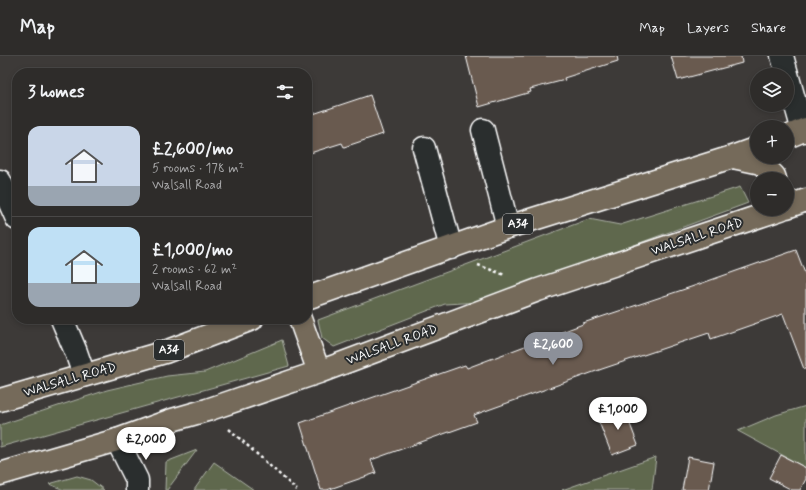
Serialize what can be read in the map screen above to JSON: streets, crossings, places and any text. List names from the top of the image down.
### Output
{
  "streets": {
    "highway": ["A34", "WALSALL ROAD"]
  },
  "page": {
    "header": "Map",
    "nav": ["Map", "Layers", "Share"],
    "map_buttons": ["+", "−"],
    "heading": "3 homes",
    "list": [
      {
        "name": "£2,600/mo",
        "note": "5 rooms · 178 m² · Walsall Road"
      },
      {
        "name": "£1,000/mo",
        "note": "2 rooms · 62 m² · Walsall Road"
      }
    ],
    "price": ["£2,600", "£1,000", "£2,000"]
  }
}
